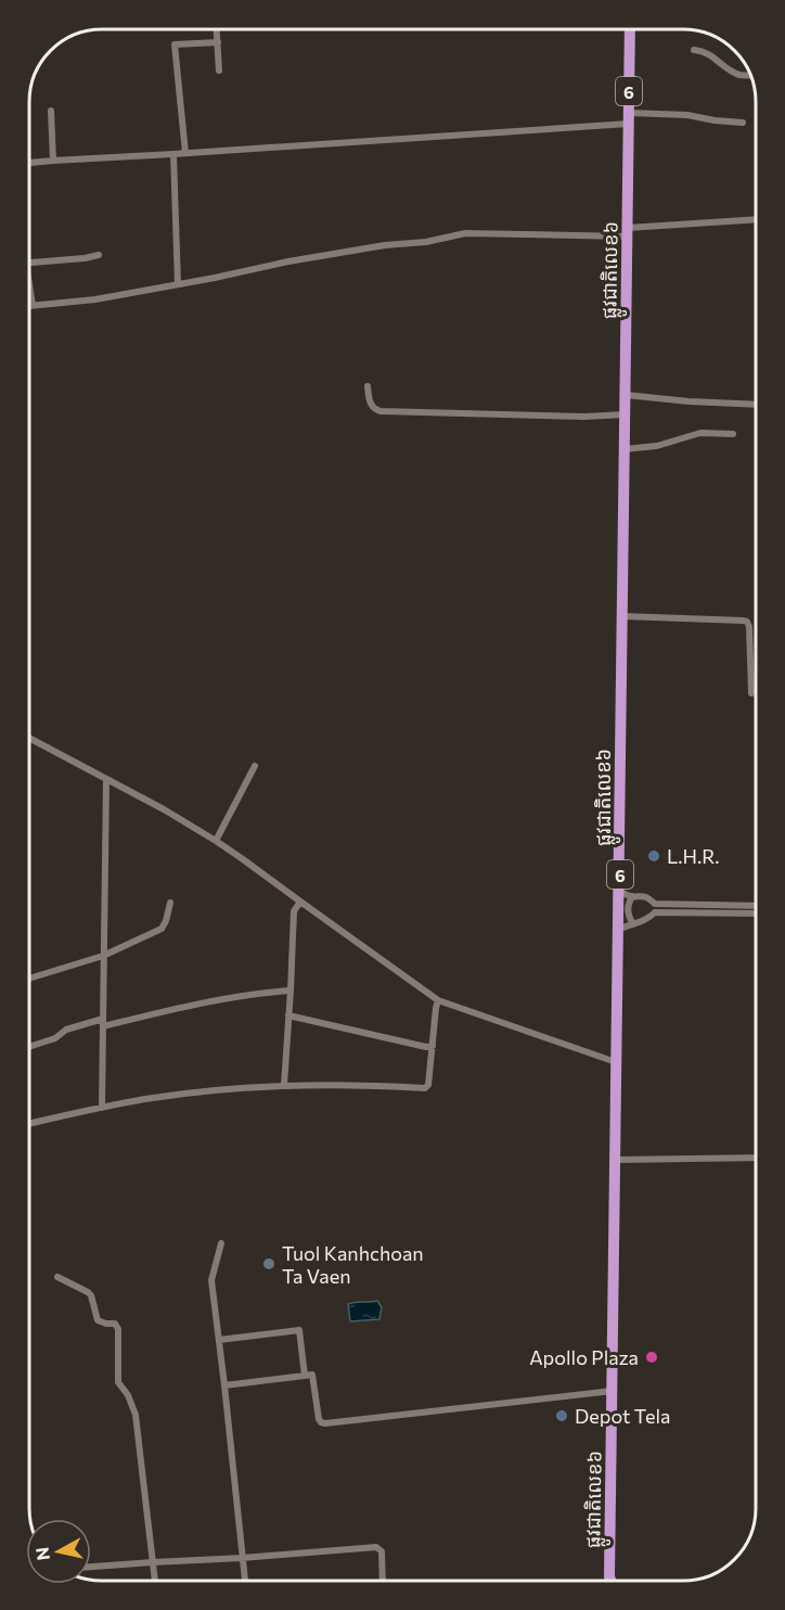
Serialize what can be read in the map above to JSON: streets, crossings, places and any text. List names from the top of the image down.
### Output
{
  "streets": {
    "highway": ["6", "ផ្លូវជាតិលេខ៦"]
  },
  "places": [
    "L.H.R.",
    "Tuol Kanhchoan Ta Vaen",
    "Apollo Plaza",
    "Depot Tela"
  ],
  "north": "left"
}
